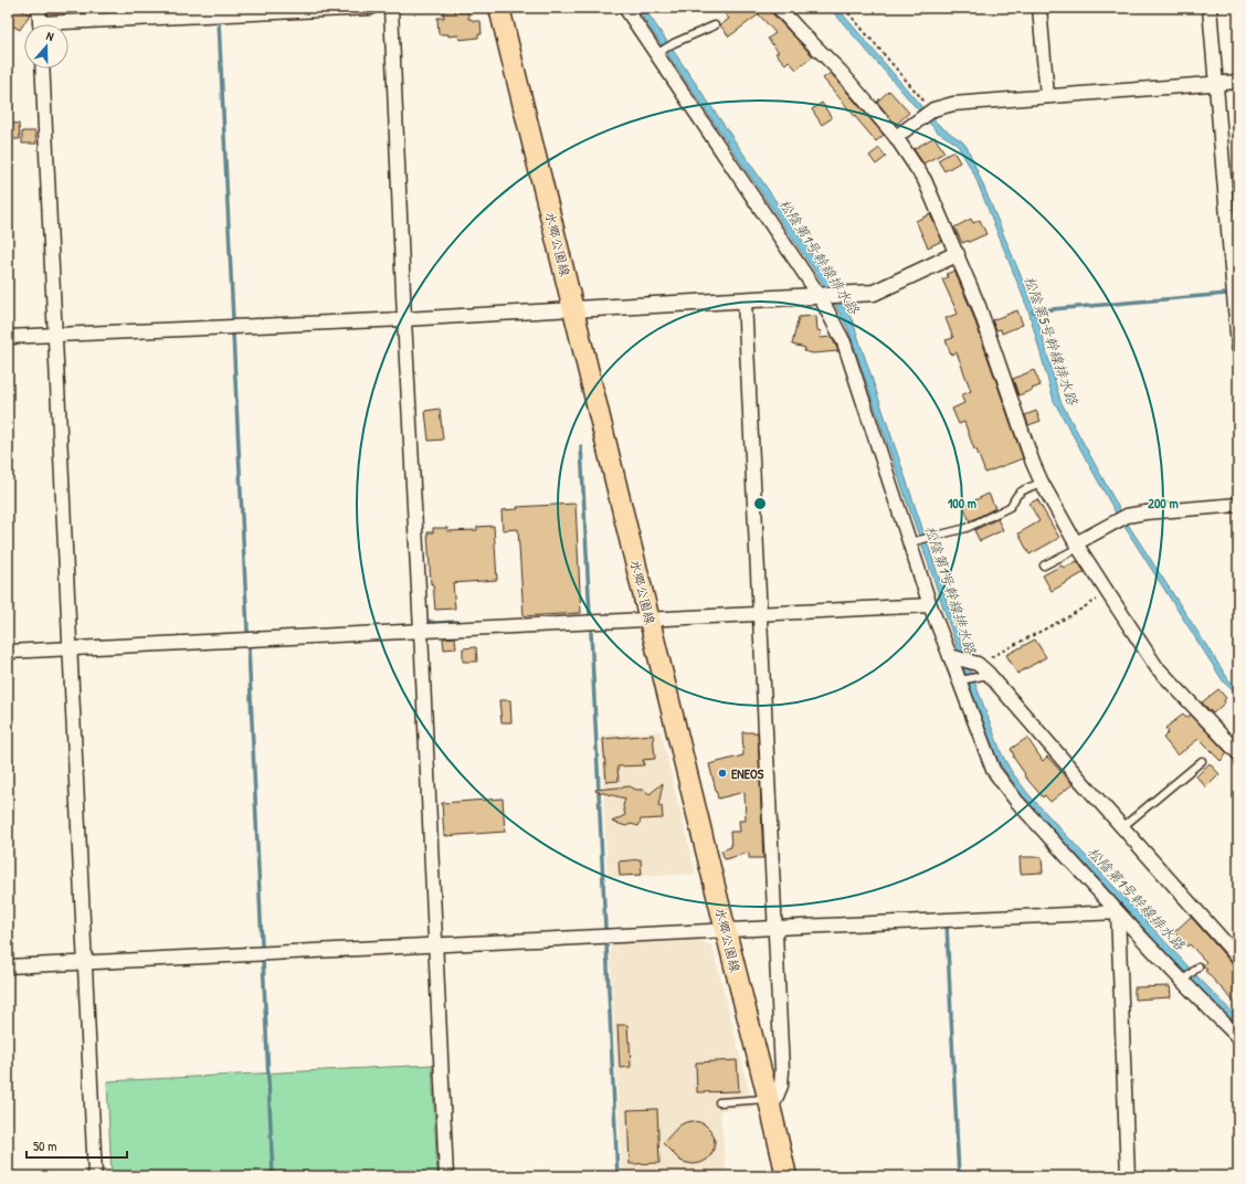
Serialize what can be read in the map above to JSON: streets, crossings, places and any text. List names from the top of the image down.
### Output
{
  "streets": {
    "main road": ["水郷公園線"]
  },
  "water": ["松陰第1号幹線排水路", "松陰第5号幹線排水路"],
  "places": ["ENEOS"],
  "scale_bar": "50 m",
  "north": "top",
  "rings": ["100 m", "200 m"]
}
